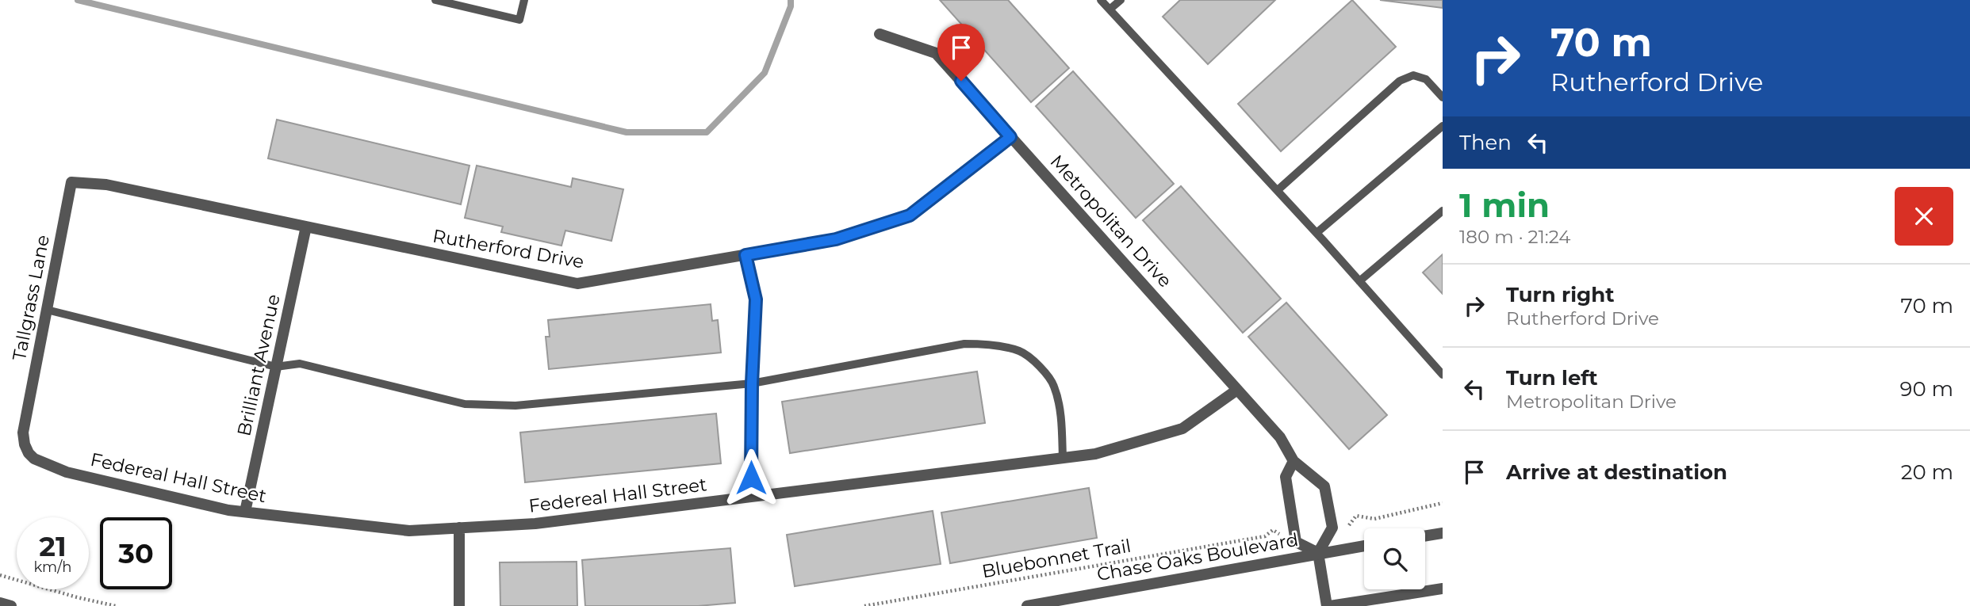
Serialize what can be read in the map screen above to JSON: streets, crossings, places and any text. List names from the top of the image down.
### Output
{
  "streets": {
    "street": [
      "Metropolitan Drive",
      "Rutherford Drive",
      "Tallgrass Lane",
      "Brilliant Avenue",
      "Federeal Hall Street",
      "Chase Oaks Boulevard"
    ],
    "path": ["Bluebonnet Trail"]
  },
  "crossings": [
    ["Metropolitan Drive", "Rutherford Drive"],
    ["Metropolitan Drive", "Federeal Hall Street"],
    ["Metropolitan Drive", "Chase Oaks Boulevard"],
    ["Rutherford Drive", "Tallgrass Lane"],
    ["Rutherford Drive", "Brilliant Avenue"],
    ["Tallgrass Lane", "Federeal Hall Street"],
    ["Brilliant Avenue", "Federeal Hall Street"]
  ],
  "page": {
    "turn": ["70 m", "Rutherford Drive"],
    "then": "Then",
    "heading": ["1 min", "180 m · 21:24"],
    "list": [
      {
        "name": "Turn right",
        "note": "Rutherford Drive",
        "value": "70 m"
      },
      {
        "name": "Turn left",
        "note": "Metropolitan Drive",
        "value": "90 m"
      },
      {
        "name": "Arrive at destination",
        "value": "20 m"
      }
    ],
    "speed": "21 km/h",
    "limit": "30"
  }
}
